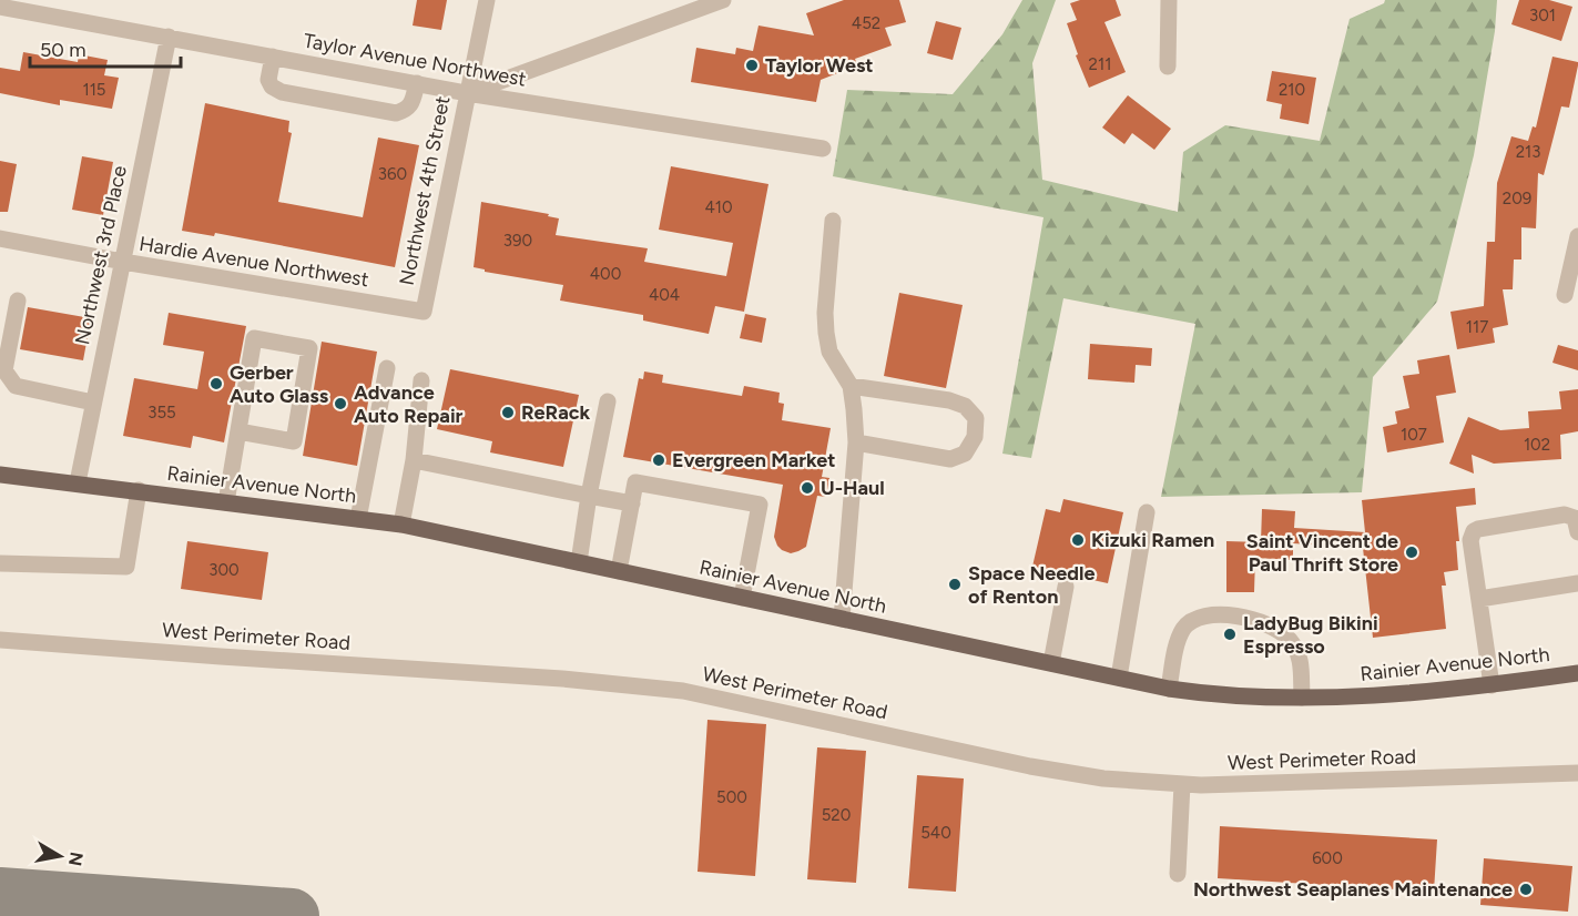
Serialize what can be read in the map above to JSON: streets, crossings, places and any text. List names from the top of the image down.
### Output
{
  "streets": {
    "main road": ["Rainier Avenue North"],
    "street": [
      "Taylor Avenue Northwest",
      "Northwest 4th Street",
      "Northwest 3rd Place",
      "Hardie Avenue Northwest",
      "West Perimeter Road"
    ]
  },
  "crossings": [
    ["Taylor Avenue Northwest", "Northwest 4th Street"],
    ["Taylor Avenue Northwest", "Northwest 3rd Place"],
    ["Northwest 4th Street", "Hardie Avenue Northwest"],
    ["Northwest 3rd Place", "Hardie Avenue Northwest"],
    ["Northwest 3rd Place", "Rainier Avenue North"]
  ],
  "places": [
    "Taylor West",
    "Gerber Auto Glass",
    "Advance Auto Repair",
    "ReRack",
    "Evergreen Market",
    "U-Haul",
    "Kizuki Ramen",
    "Saint Vincent de Paul Thrift Store",
    "Space Needle of Renton",
    "LadyBug Bikini Espresso",
    "Northwest Seaplanes Maintenance"
  ],
  "house_numbers": [
    "301",
    "452",
    "211",
    "115",
    "210",
    "213",
    "360",
    "209",
    "410",
    "390",
    "400",
    "404",
    "117",
    "355",
    "107",
    "102",
    "300",
    "500",
    "520",
    "540",
    "600"
  ],
  "scale_bar": "50 m",
  "north": "right"
}
